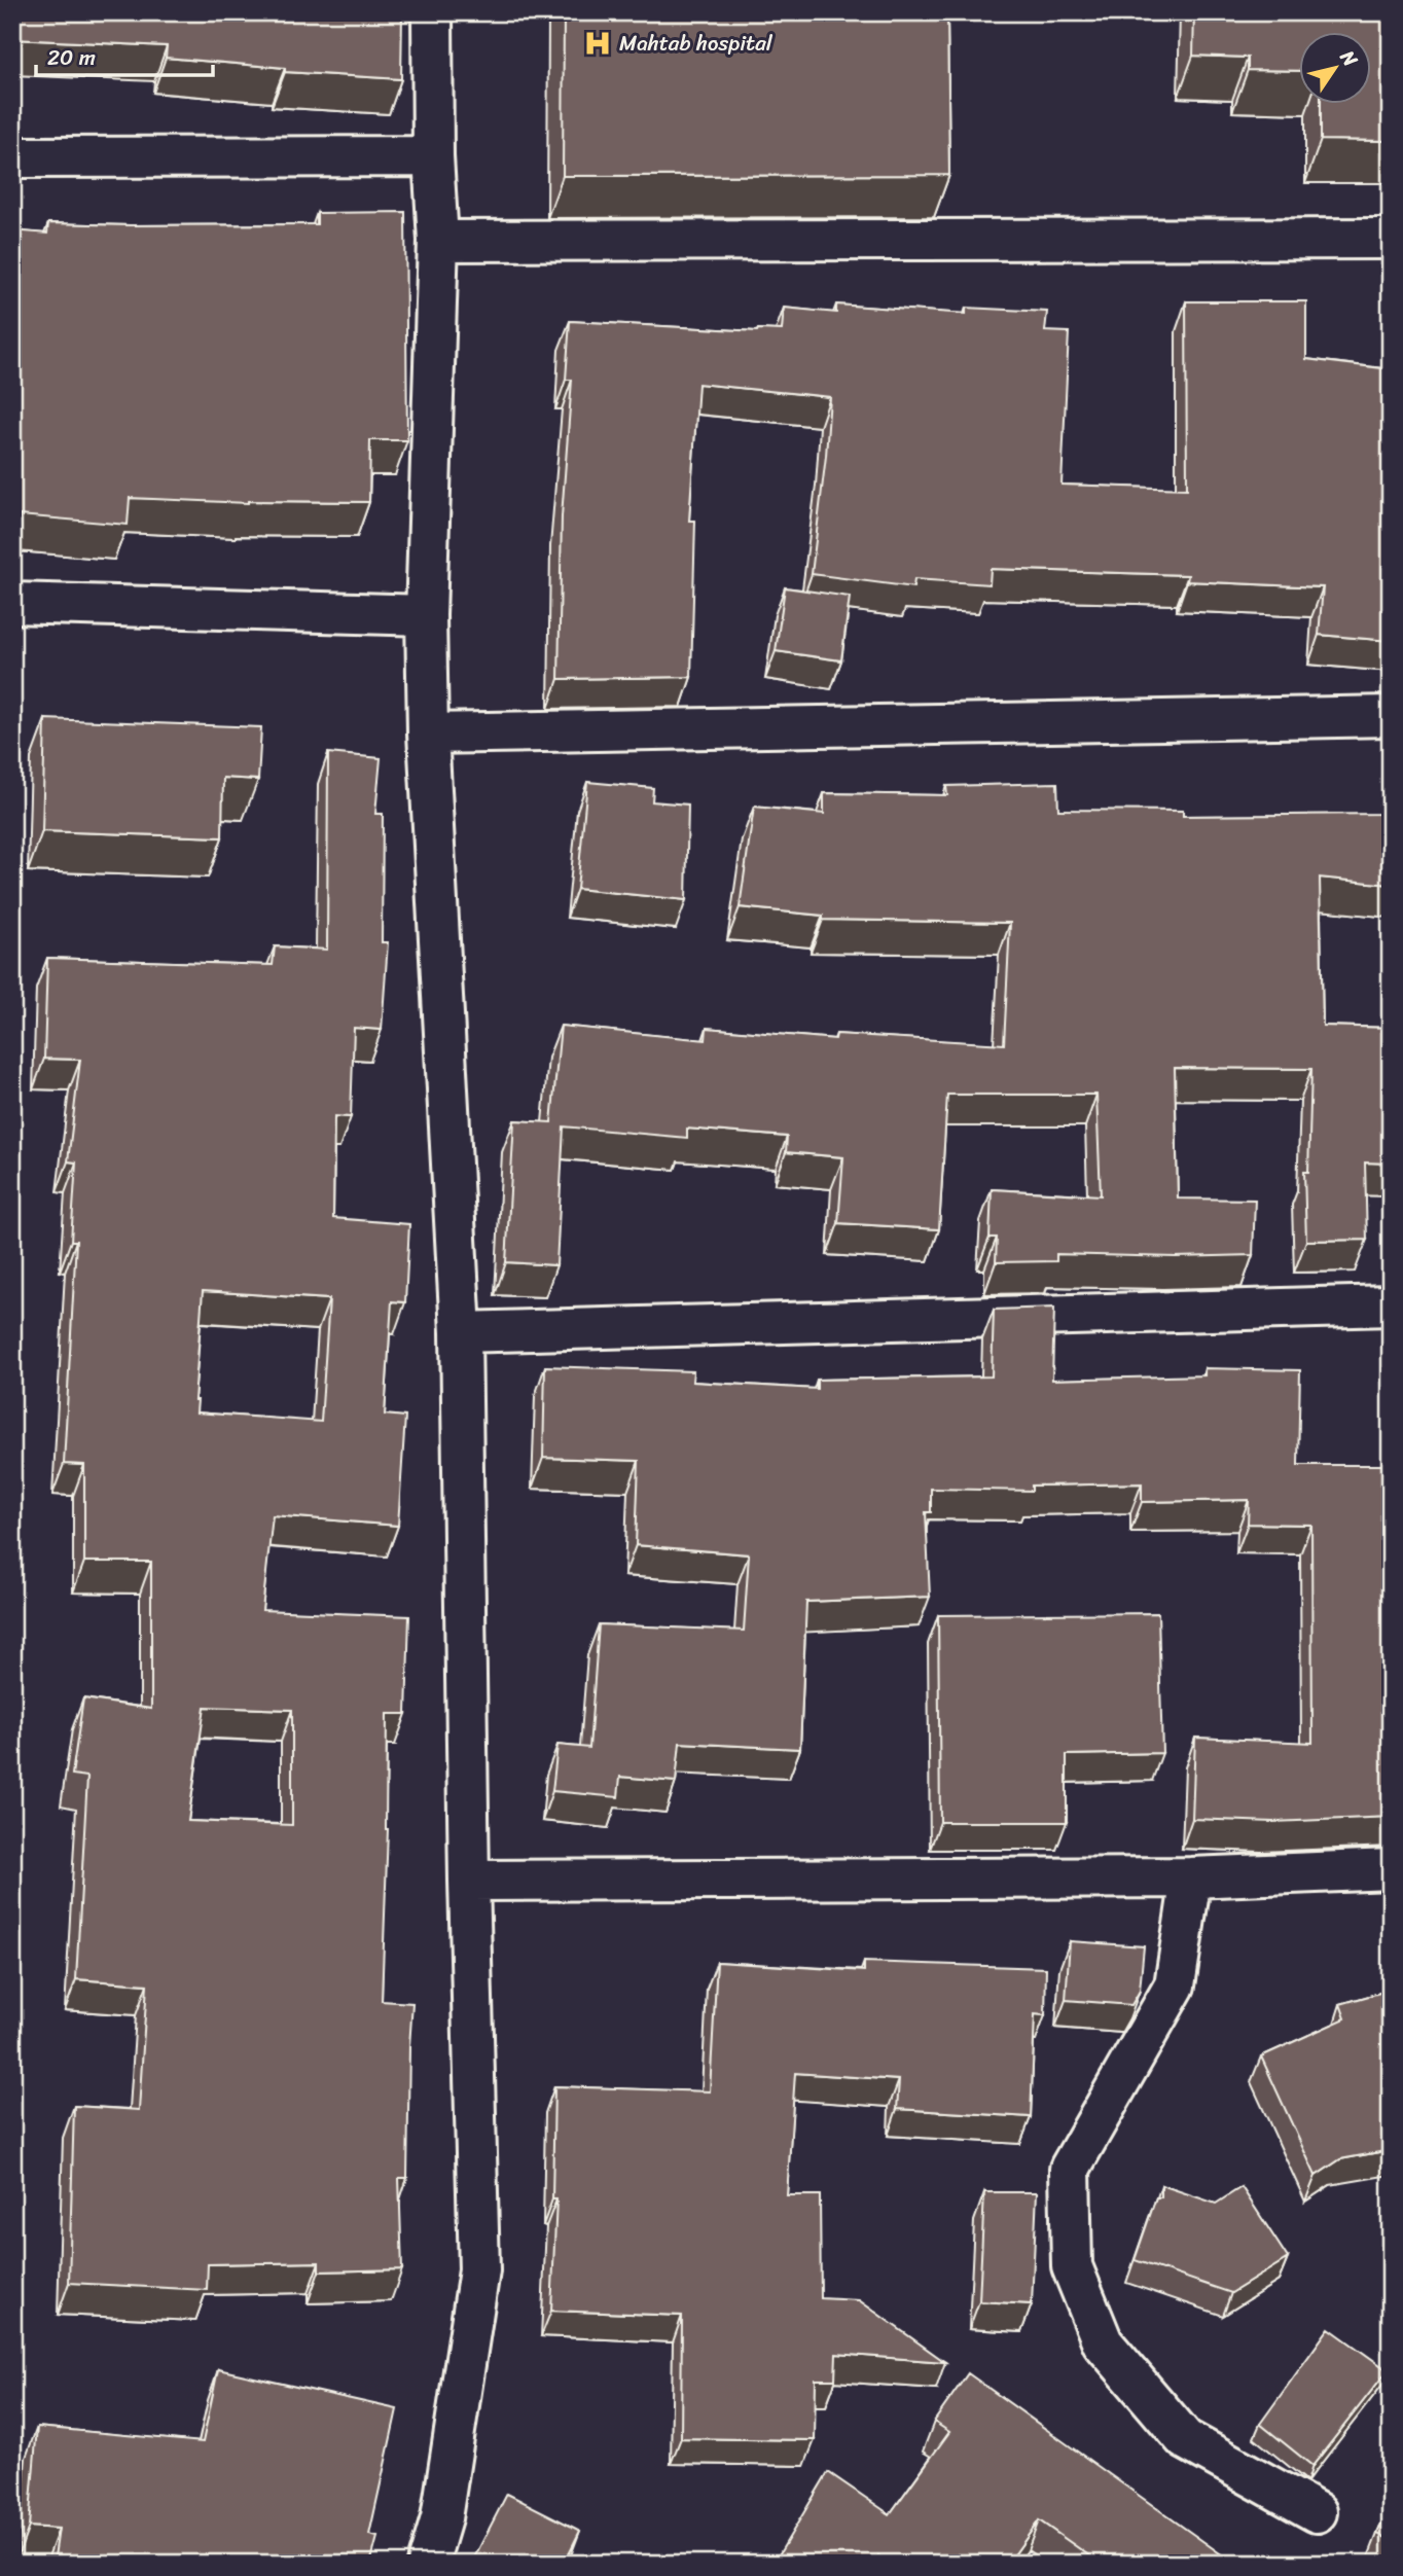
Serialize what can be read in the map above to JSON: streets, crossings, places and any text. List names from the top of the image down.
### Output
{
  "places": {
    "hospital": ["Mahtab hospital"]
  },
  "scale_bar": "20 m",
  "north": "top right"
}
